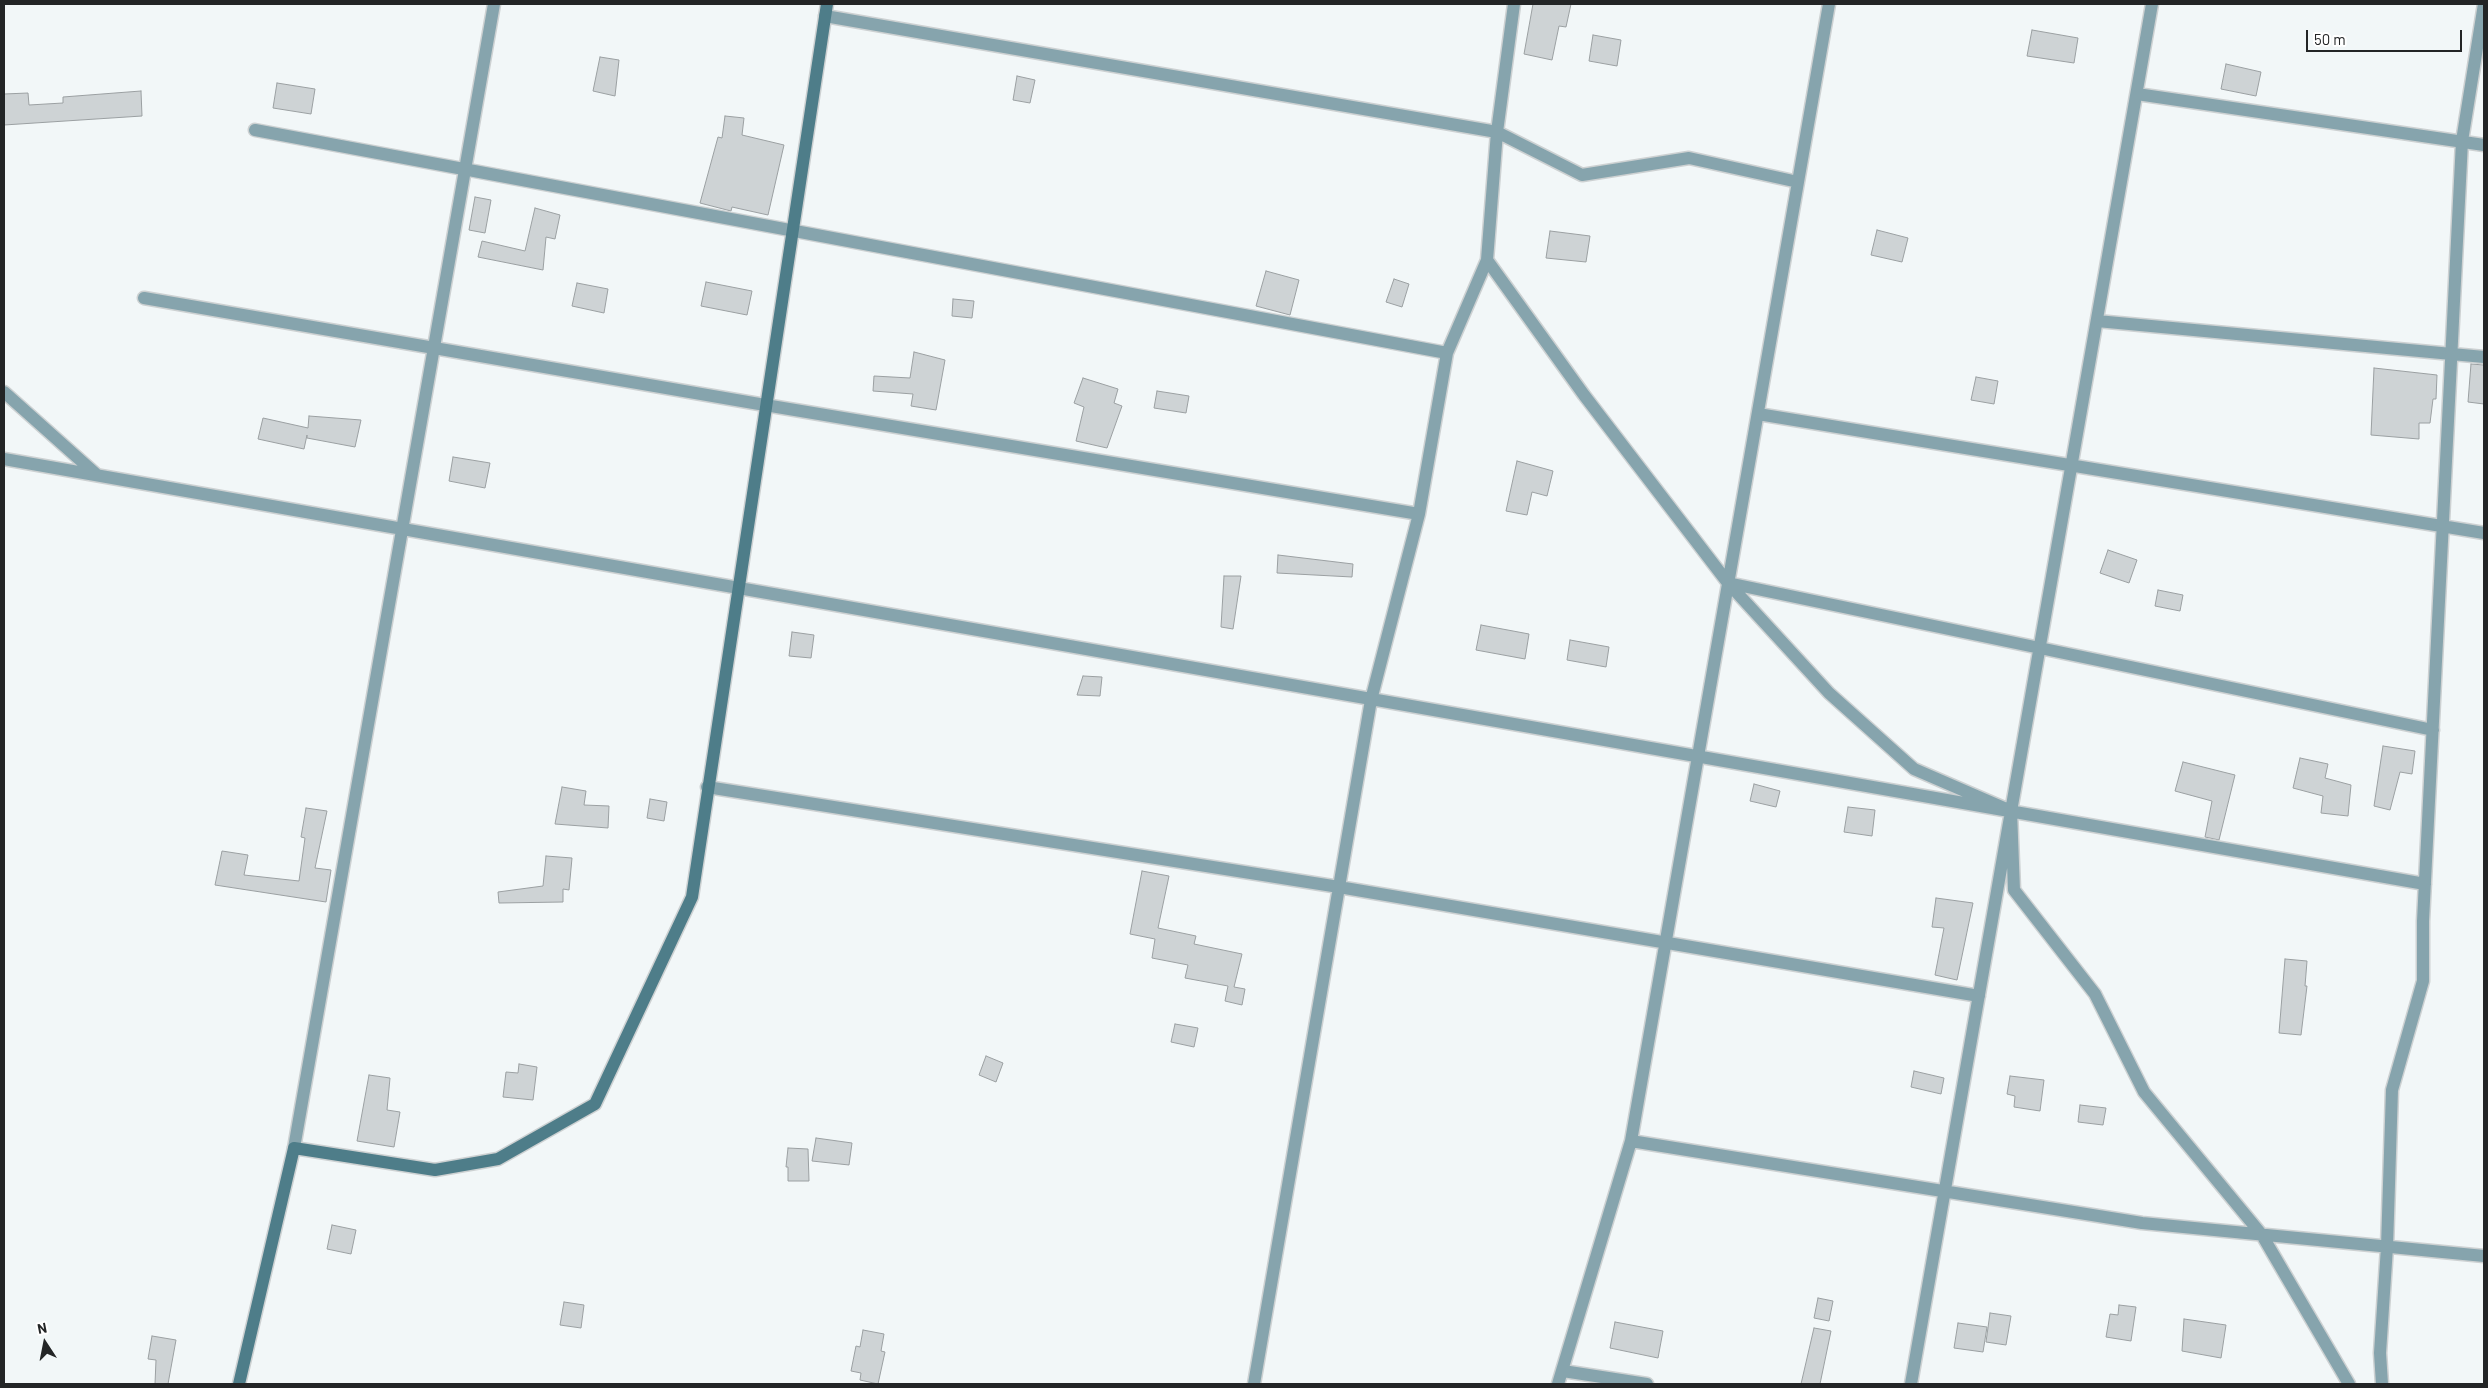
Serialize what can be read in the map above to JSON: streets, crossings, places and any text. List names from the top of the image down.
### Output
{
  "scale_bar": "50 m",
  "north": "top"
}
